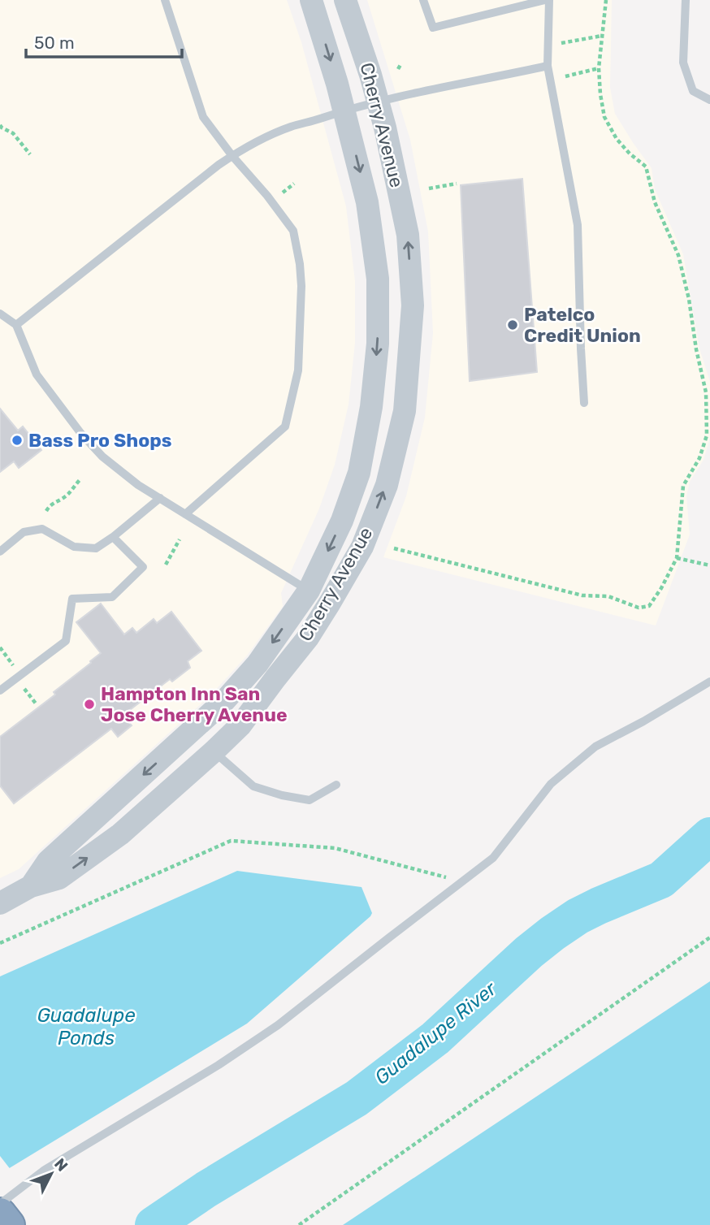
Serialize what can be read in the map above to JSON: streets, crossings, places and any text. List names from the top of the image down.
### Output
{
  "streets": {
    "street": ["Cherry Avenue"]
  },
  "water": ["Guadalupe Ponds", "Guadalupe River"],
  "places": ["Patelco Credit Union", "Bass Pro Shops", "Hampton Inn San Jose Cherry Avenue"],
  "scale_bar": "50 m",
  "north": "top right"
}
